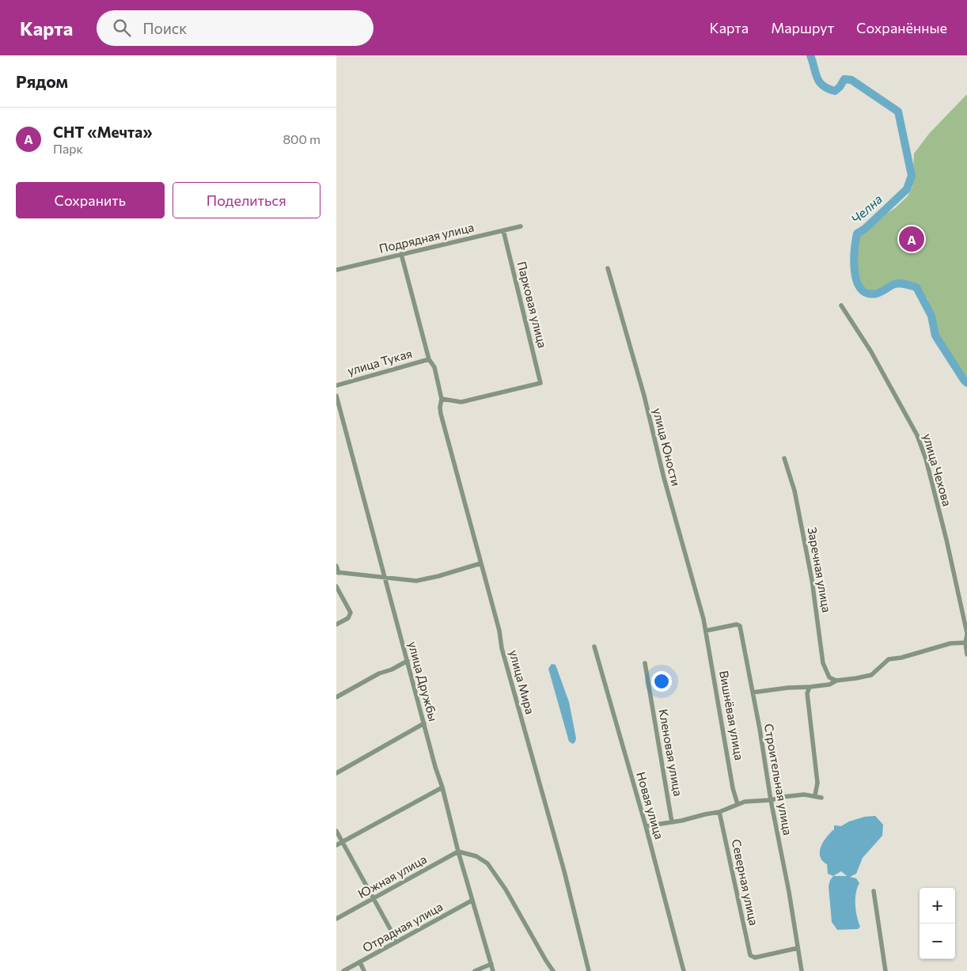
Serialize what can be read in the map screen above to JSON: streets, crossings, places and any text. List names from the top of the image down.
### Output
{
  "streets": {
    "street": [
      "Подрядная улица",
      "Парковая улица",
      "улица Тукая",
      "улица Юности",
      "улица Чехова",
      "Заречная улица",
      "улица Дружбы",
      "улица Мира",
      "Вишнёвая улица",
      "Кленовая улица",
      "Строительная улица",
      "Новая улица",
      "Южная улица",
      "Северная улица",
      "Отрадная улица"
    ]
  },
  "crossings": [
    ["Подрядная улица", "Парковая улица"],
    ["Подрядная улица", "улица Мира"],
    ["Парковая улица", "улица Мира"],
    ["улица Тукая", "улица Мира"],
    ["улица Юности", "Вишнёвая улица"],
    ["улица Юности", "Строительная улица"],
    ["улица Дружбы", "Южная улица"],
    ["улица Дружбы", "Отрадная улица"],
    ["Вишнёвая улица", "Строительная улица"],
    ["Строительная улица", "Северная улица"]
  ],
  "water": ["Челна"],
  "page": {
    "header": "Карта",
    "search": "Поиск",
    "nav": ["Карта", "Маршрут", "Сохранённые"],
    "heading": "Рядом",
    "list": [
      {
        "mark": "A",
        "name": "СНТ «Мечта»",
        "note": "Парк",
        "value": "800 m"
      }
    ],
    "buttons": ["Сохранить", "Поделиться"],
    "pins": "A",
    "map_buttons": ["+", "−"]
  }
}
